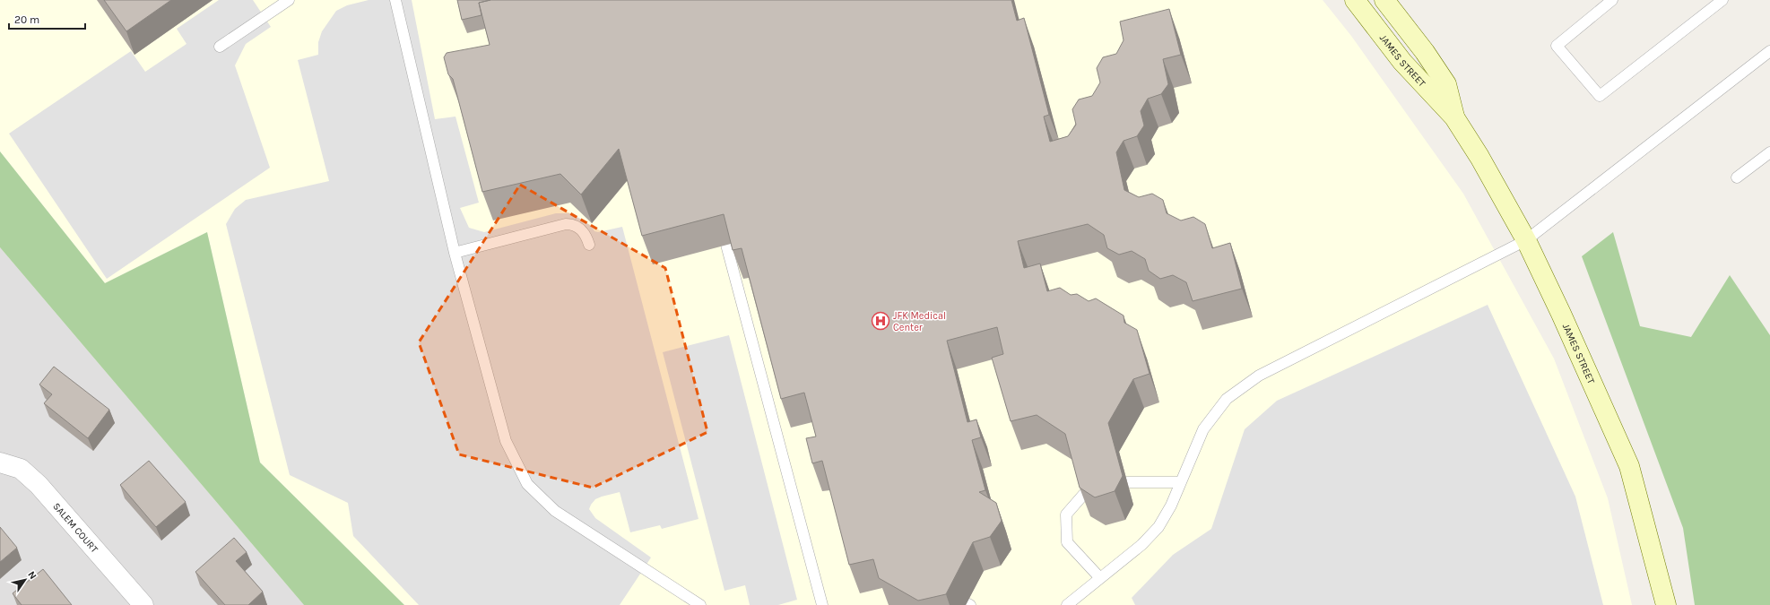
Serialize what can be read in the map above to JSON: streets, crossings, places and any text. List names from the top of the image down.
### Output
{
  "streets": {
    "street": ["JAMES STREET", "SALEM COURT"]
  },
  "places": {
    "hospital": ["JFK Medical Center"]
  },
  "scale_bar": "20 m",
  "north": "top right"
}
